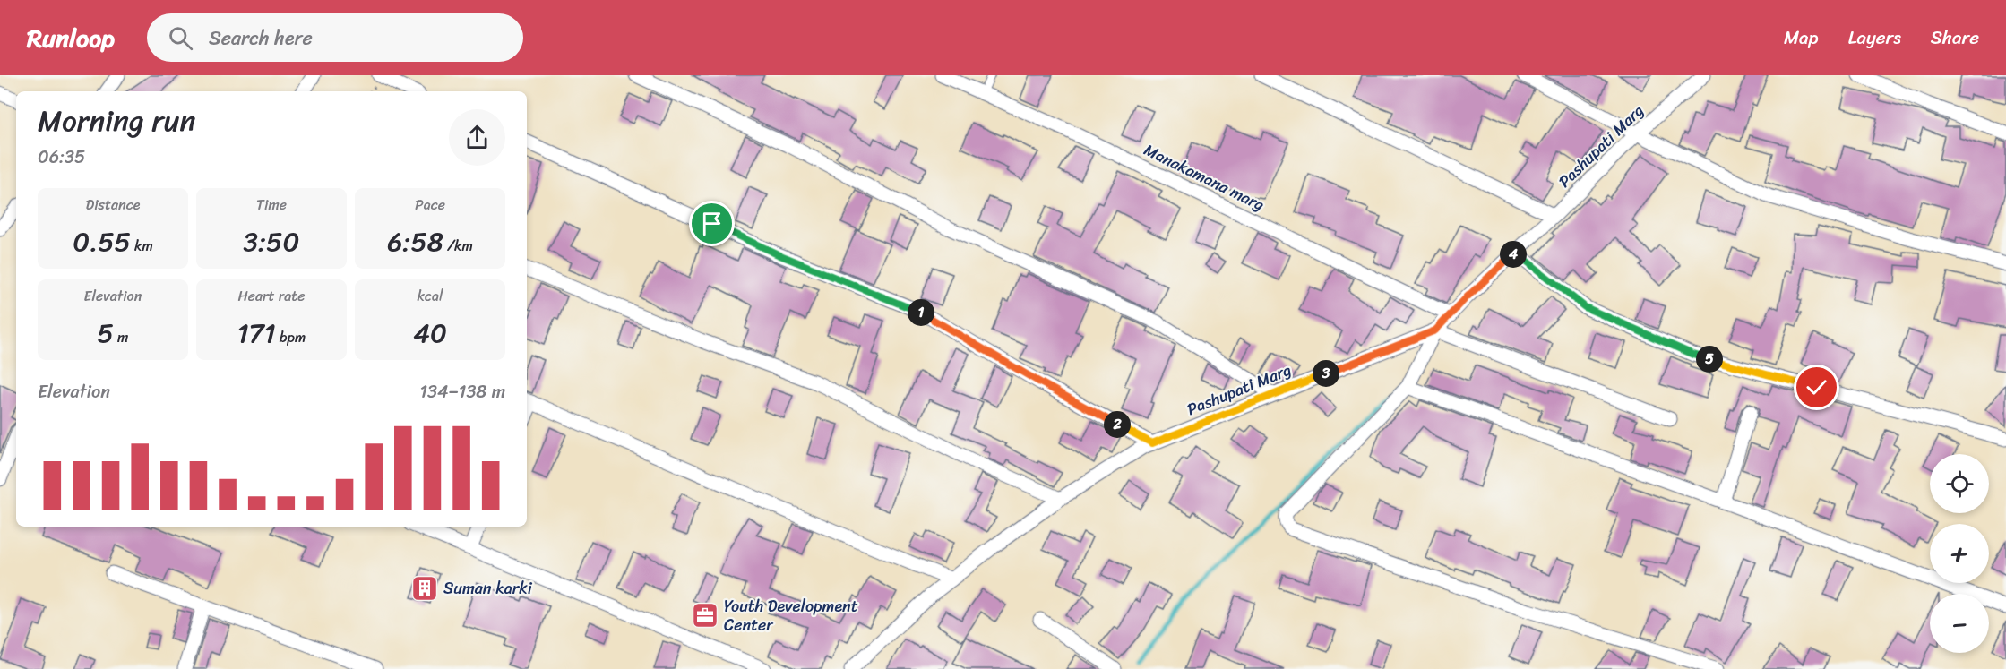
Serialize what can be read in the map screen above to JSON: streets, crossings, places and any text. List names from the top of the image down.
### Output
{
  "streets": {
    "street": ["Pashupati Marg", "Manakamana marg"]
  },
  "crossings": [
    ["Pashupati Marg", "Manakamana marg"]
  ],
  "places": {
    "building": ["Suman karki"],
    "office": ["Youth Development Center"]
  },
  "page": {
    "header": "Runloop",
    "search": "Search here",
    "nav": ["Map", "Layers", "Share"],
    "heading": ["Morning run", "06:35"],
    "stats": [
      ["Distance", "0.55 km"],
      ["Time", "3:50"],
      ["Pace", "6:58 /km"],
      ["Elevation", "5 m"],
      ["Heart rate", "171 bpm"],
      ["kcal", "40"]
    ],
    "pins": [
      "4",
      "1",
      "5",
      "3",
      "2"
    ],
    "chart": ["Elevation", "134–138 m"],
    "map_buttons": ["+", "−"]
  }
}
